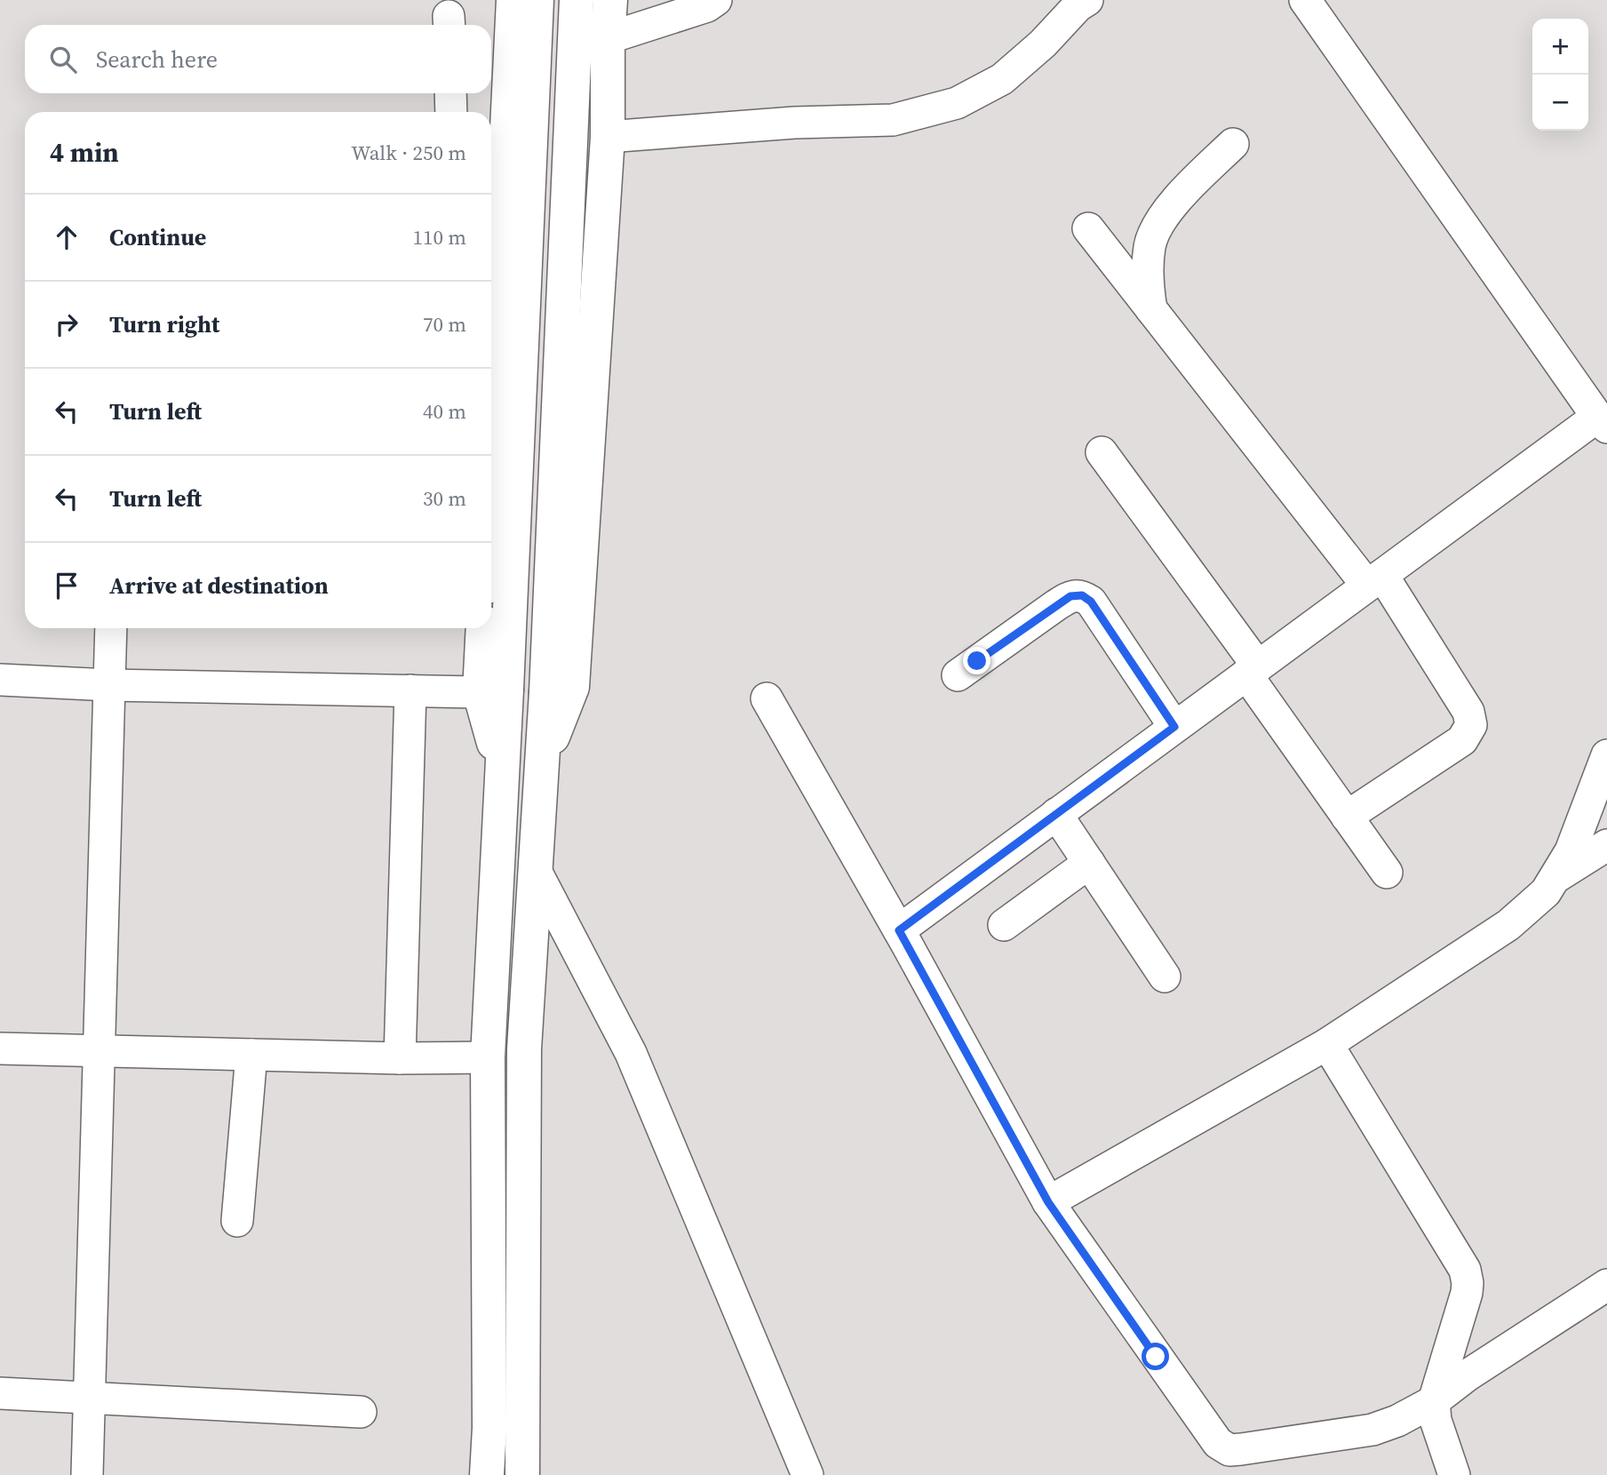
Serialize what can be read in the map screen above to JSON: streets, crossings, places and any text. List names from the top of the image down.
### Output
{
  "page": {
    "map_buttons": ["+", "−"],
    "search": "Search here",
    "heading": ["4 min", "Walk · 250 m"],
    "list": [
      ["Continue", "110 m"],
      ["Turn right", "70 m"],
      ["Turn left", "40 m"],
      ["Turn left", "30 m"],
      "Arrive at destination"
    ]
  }
}
